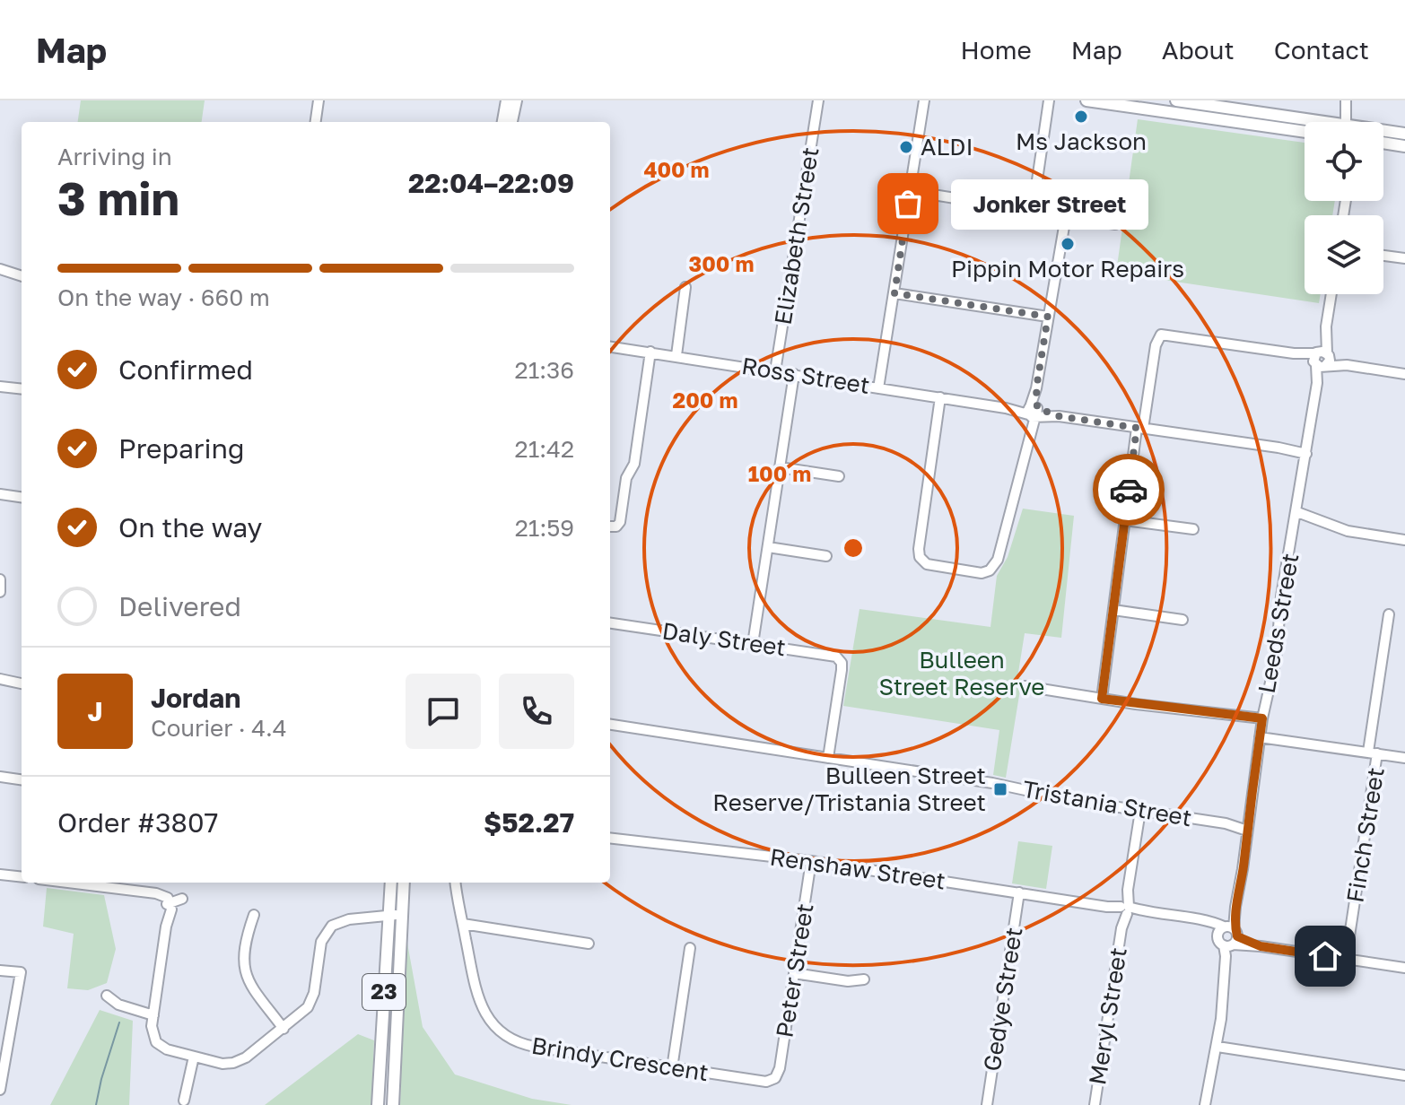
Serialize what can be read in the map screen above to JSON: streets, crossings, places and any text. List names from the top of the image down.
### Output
{
  "streets": {
    "main road": ["23"],
    "street": [
      "Elizabeth Street",
      "Ross Street",
      "Leeds Street",
      "Daly Street",
      "Tristania Street",
      "Finch Street",
      "Renshaw Street",
      "Peter Street",
      "Gedye Street",
      "Meryl Street",
      "Brindy Crescent"
    ]
  },
  "crossings": [
    ["Elizabeth Street", "Ross Street"],
    ["Ross Street", "Leeds Street"],
    ["Leeds Street", "Tristania Street"],
    ["Leeds Street", "Renshaw Street"],
    ["Daly Street", "Tristania Street"],
    ["Finch Street", "Renshaw Street"],
    ["Renshaw Street", "Peter Street"],
    ["Renshaw Street", "Gedye Street"],
    ["Renshaw Street", "Meryl Street"],
    ["Peter Street", "Brindy Crescent"]
  ],
  "parks": ["Bulleen Street Reserve"],
  "places": {
    "other": [
      "Ms Jackson",
      "ALDI",
      "Jonker Street",
      "Pippin Motor Repairs"
    ],
    "transit": ["Bulleen Street Reserve/Tristania Street"]
  },
  "page": {
    "header": "Map",
    "nav": [
      "Home",
      "Map",
      "About",
      "Contact"
    ],
    "heading": ["3 min", "Arriving in", "22:04–22:09"],
    "panel": [
      "Jordan",
      "Courier · 4.4",
      "Order #3807",
      "$52.27"
    ],
    "bubble": "Jonker Street",
    "bar": "On the way · 660 m",
    "list": [
      ["Confirmed", "21:36"],
      ["Preparing", "21:42"],
      ["On the way", "21:59"],
      "Delivered"
    ],
    "round": "J"
  },
  "rings": [
    "400 m",
    "300 m",
    "200 m",
    "100 m"
  ]
}
